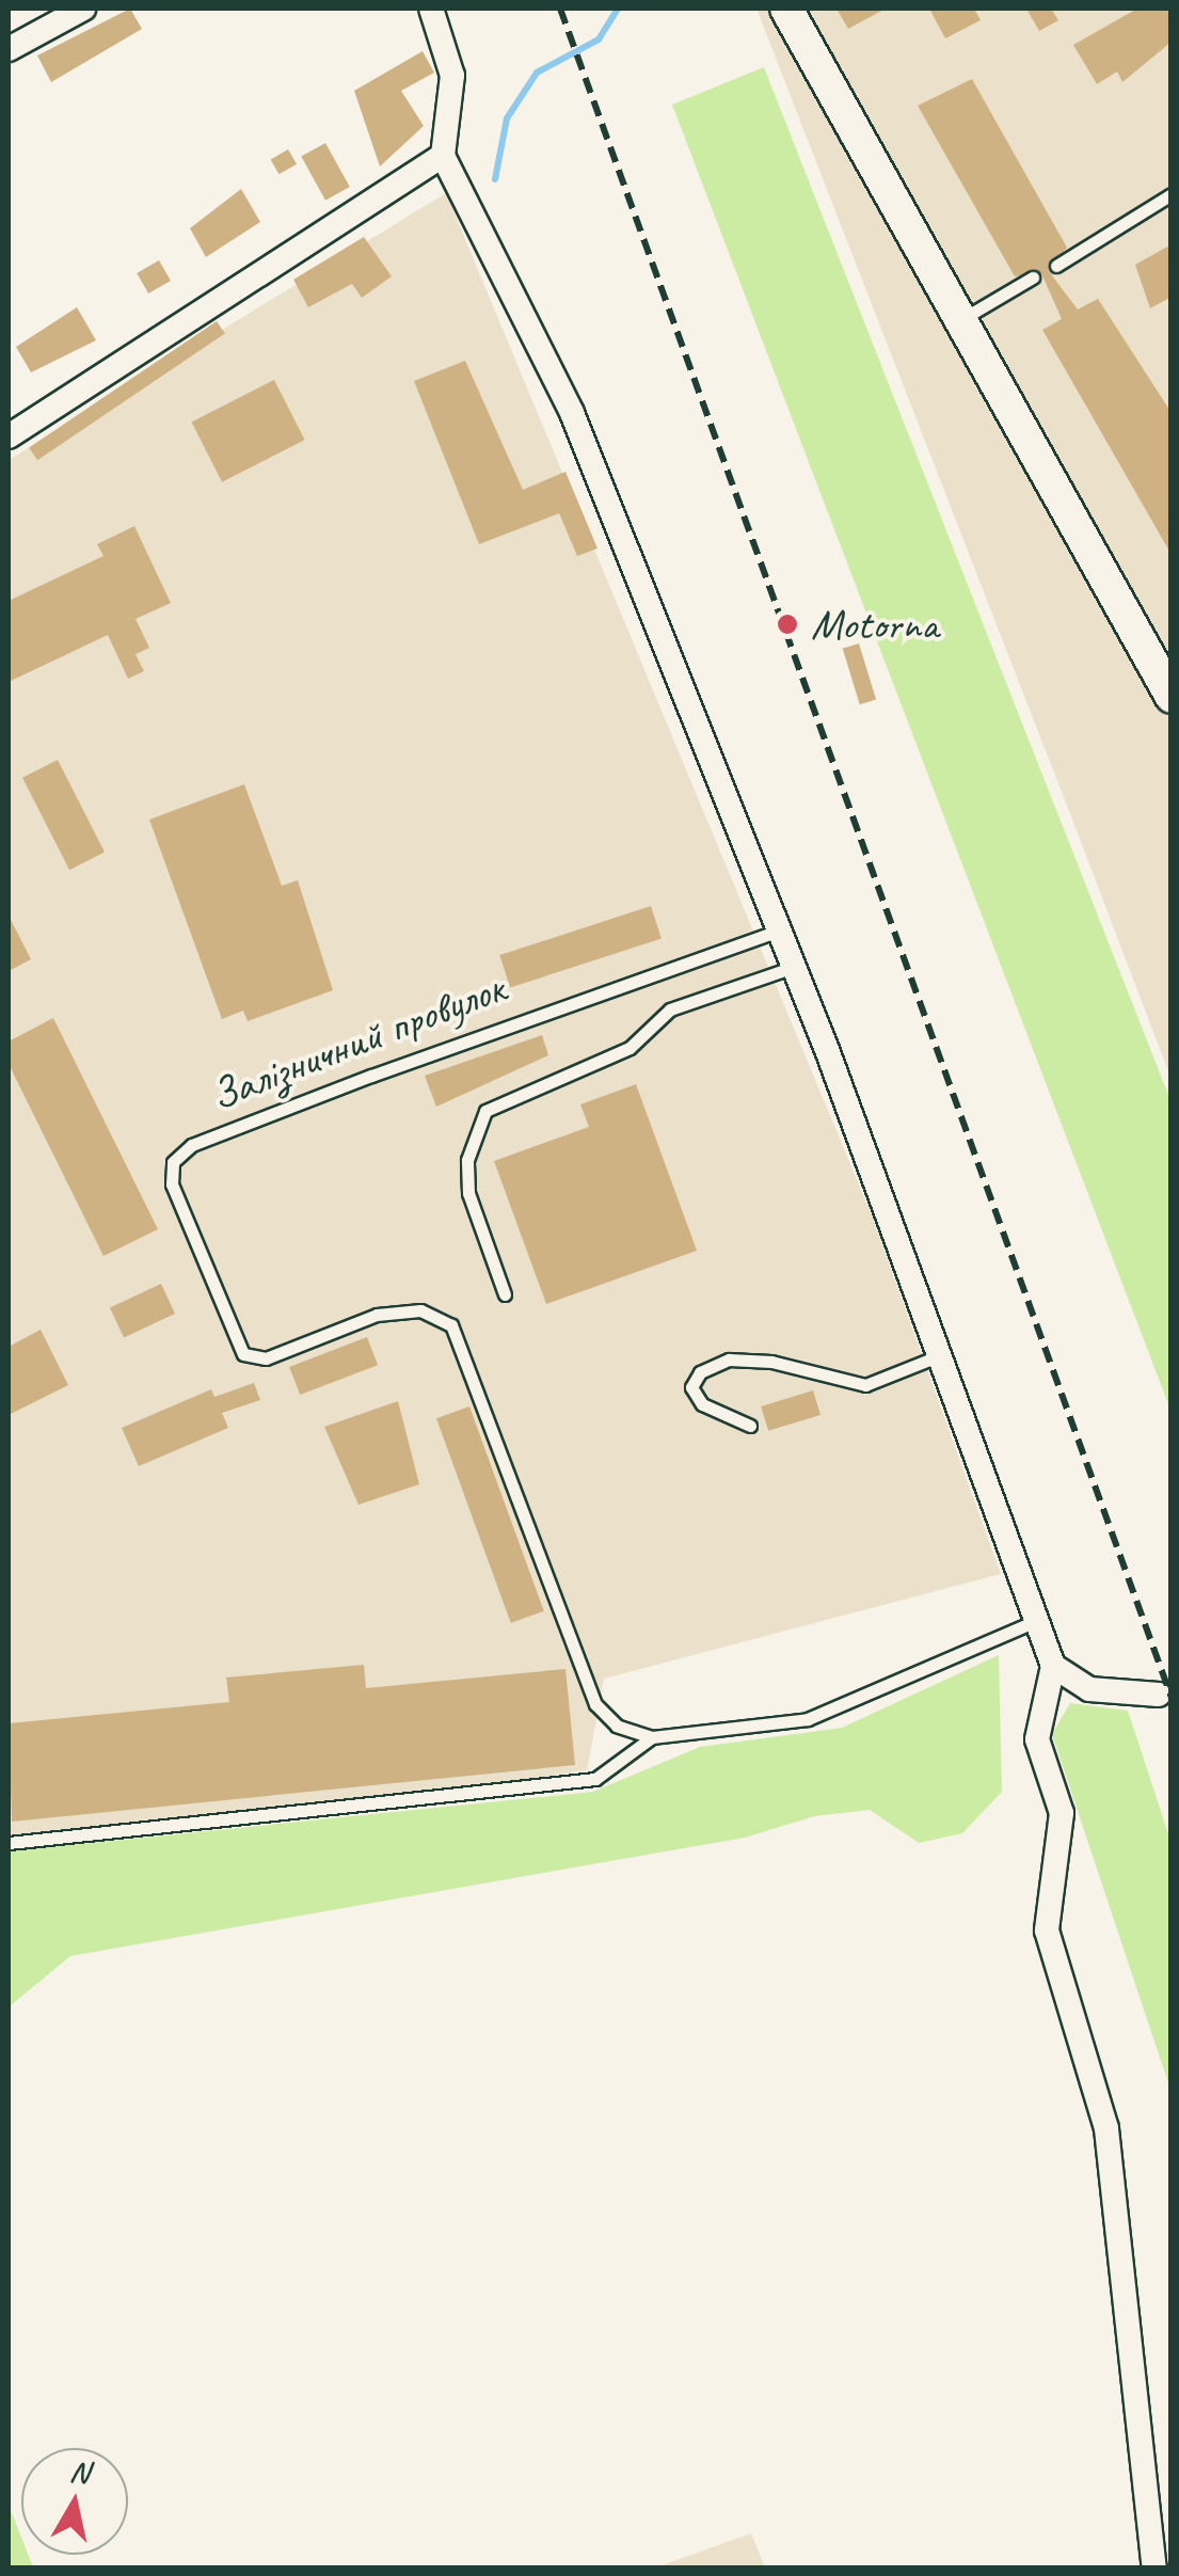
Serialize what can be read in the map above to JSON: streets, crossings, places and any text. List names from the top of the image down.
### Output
{
  "streets": {
    "lane": ["Залізничний провулок"]
  },
  "places": ["Motorna"],
  "north": "top"
}
